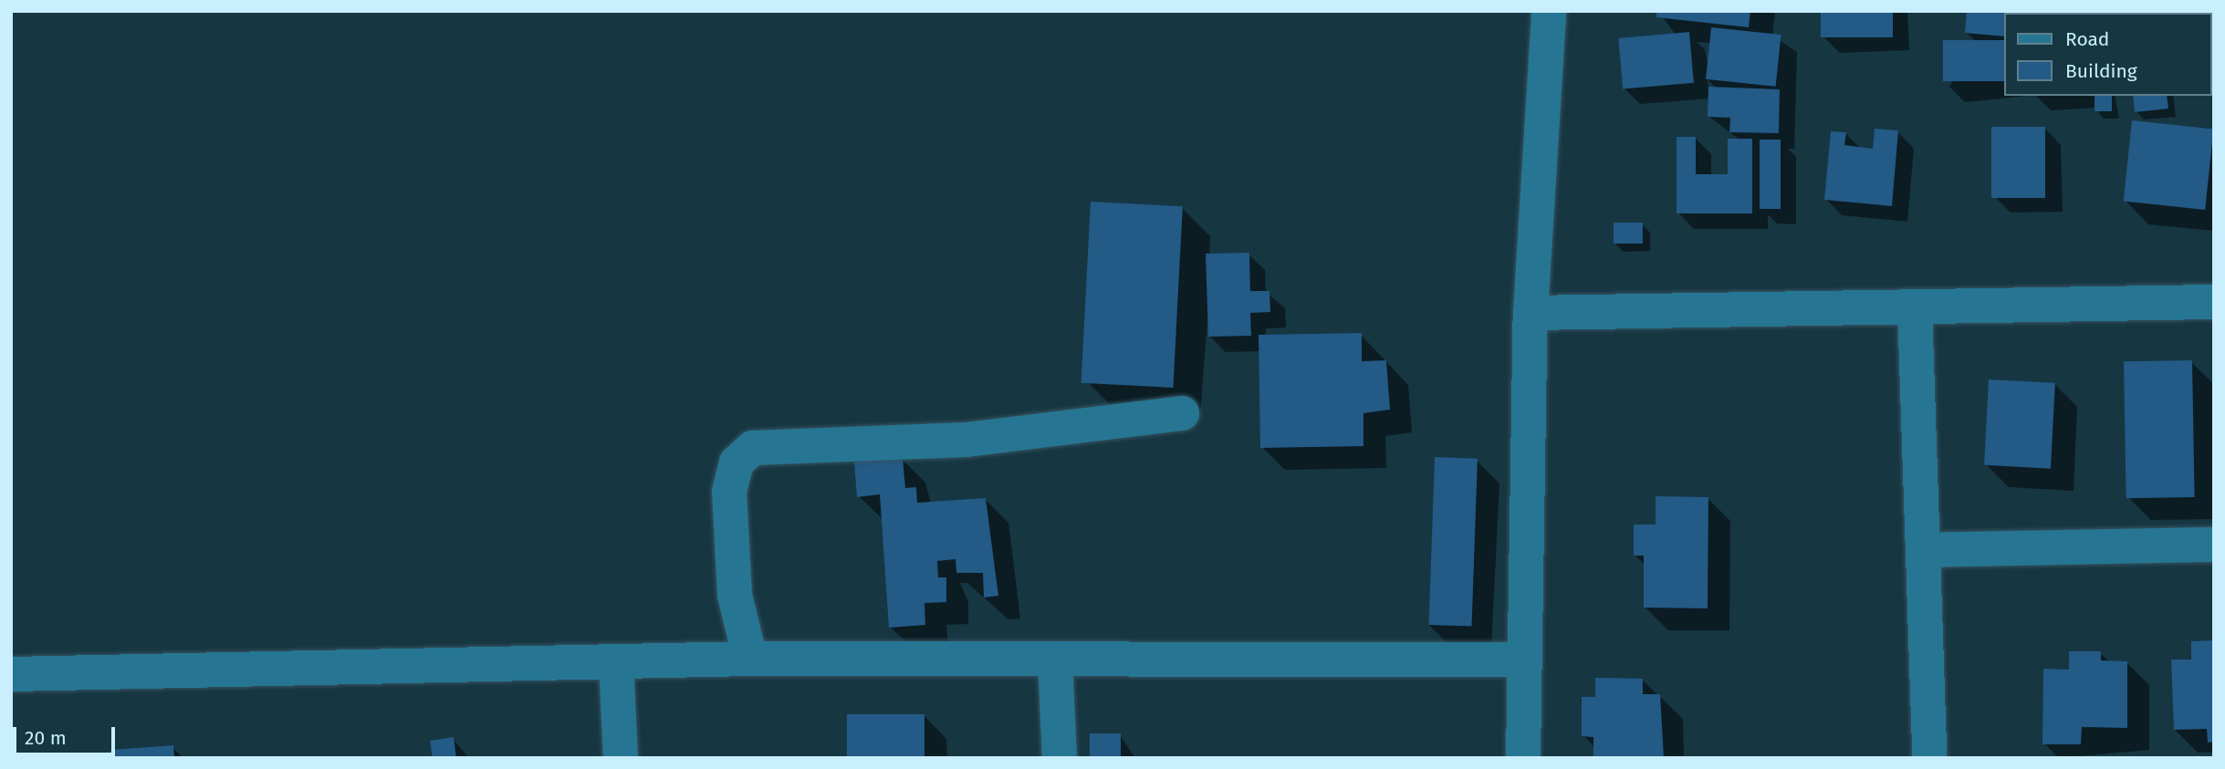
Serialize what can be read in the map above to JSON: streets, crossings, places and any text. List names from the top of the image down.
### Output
{
  "legend": ["Road", "Building"],
  "scale_bar": "20 m"
}
